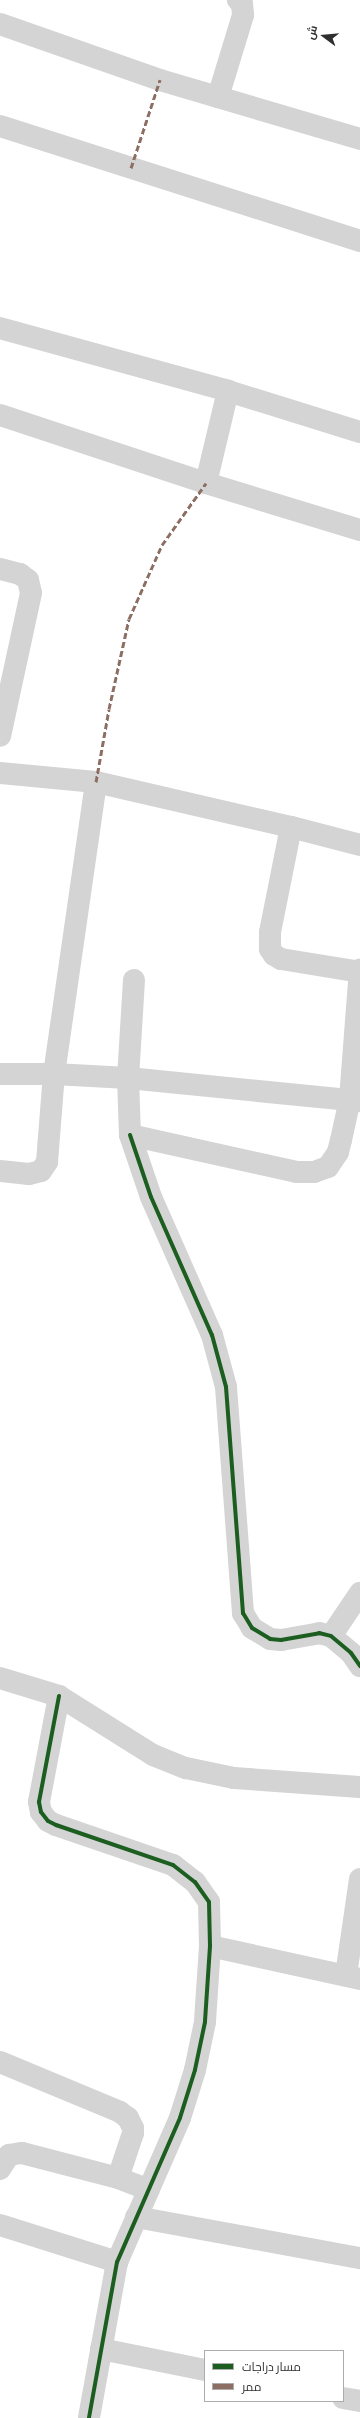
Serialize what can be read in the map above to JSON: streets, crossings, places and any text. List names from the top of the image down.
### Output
{
  "legend": ["مسار دراجات", "ممر"],
  "north": "left"
}
